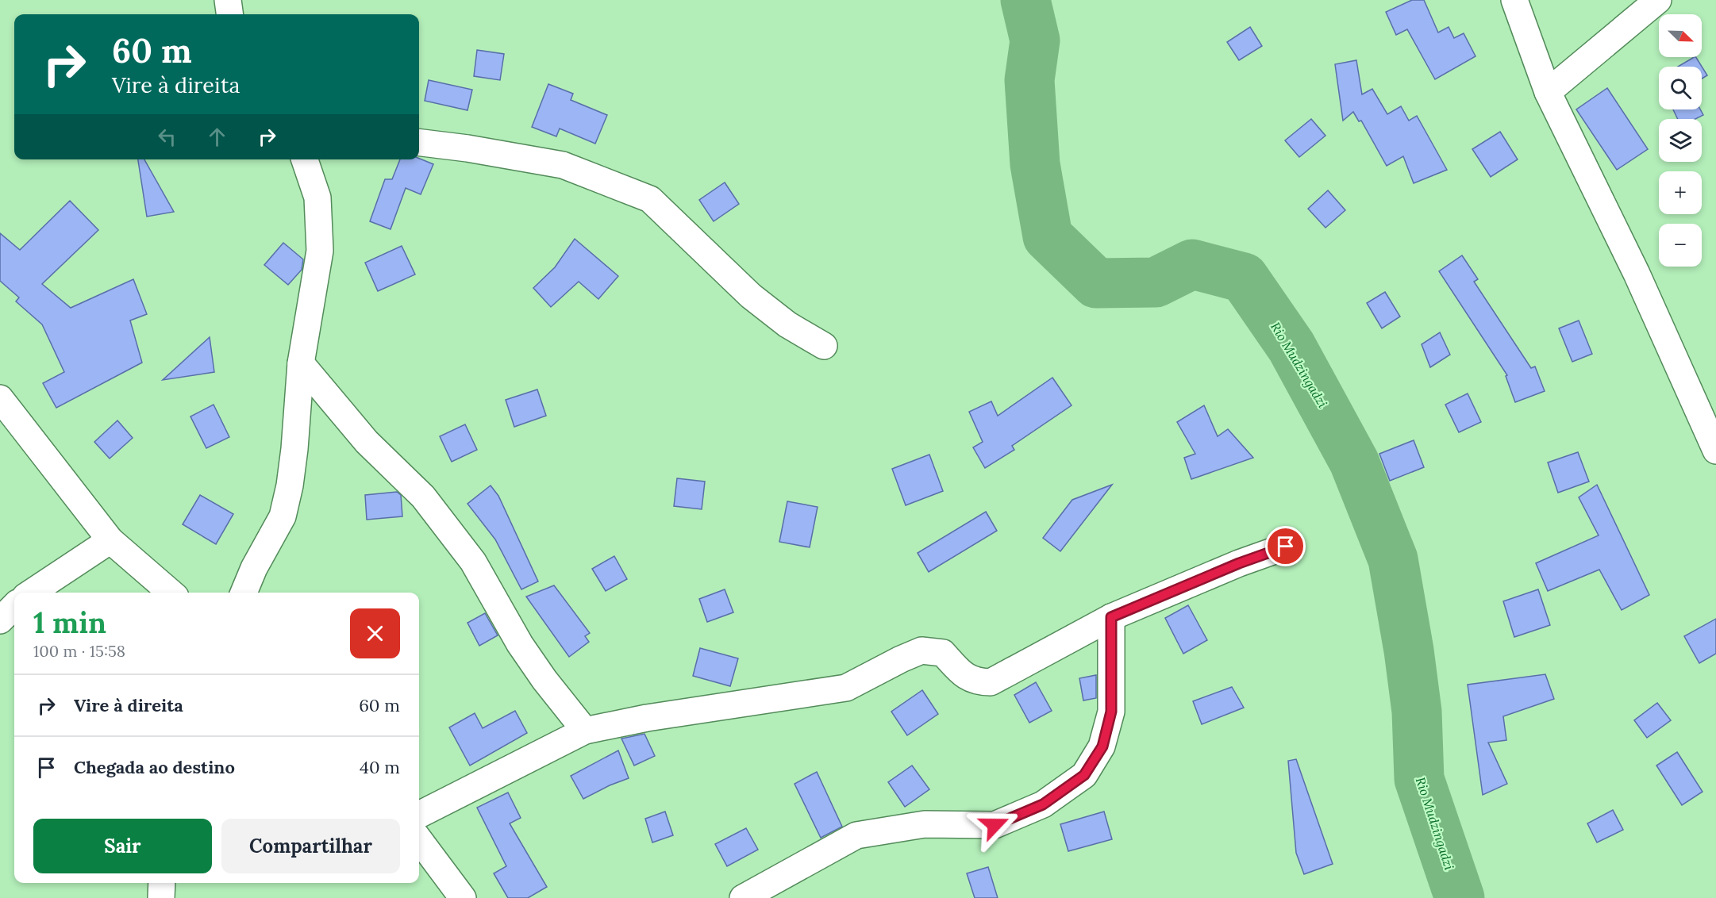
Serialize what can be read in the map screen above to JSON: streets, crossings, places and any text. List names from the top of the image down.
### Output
{
  "water": ["Rio Mudzingadzi"],
  "north": "bottom right",
  "page": {
    "map_buttons": ["+", "−"],
    "turn": ["60 m", "Vire à direita"],
    "heading": ["1 min", "100 m · 15:58"],
    "list": [
      {
        "name": "Vire à direita",
        "value": "60 m"
      },
      {
        "name": "Chegada ao destino",
        "value": "40 m"
      }
    ],
    "buttons": ["Sair", "Compartilhar"]
  }
}
